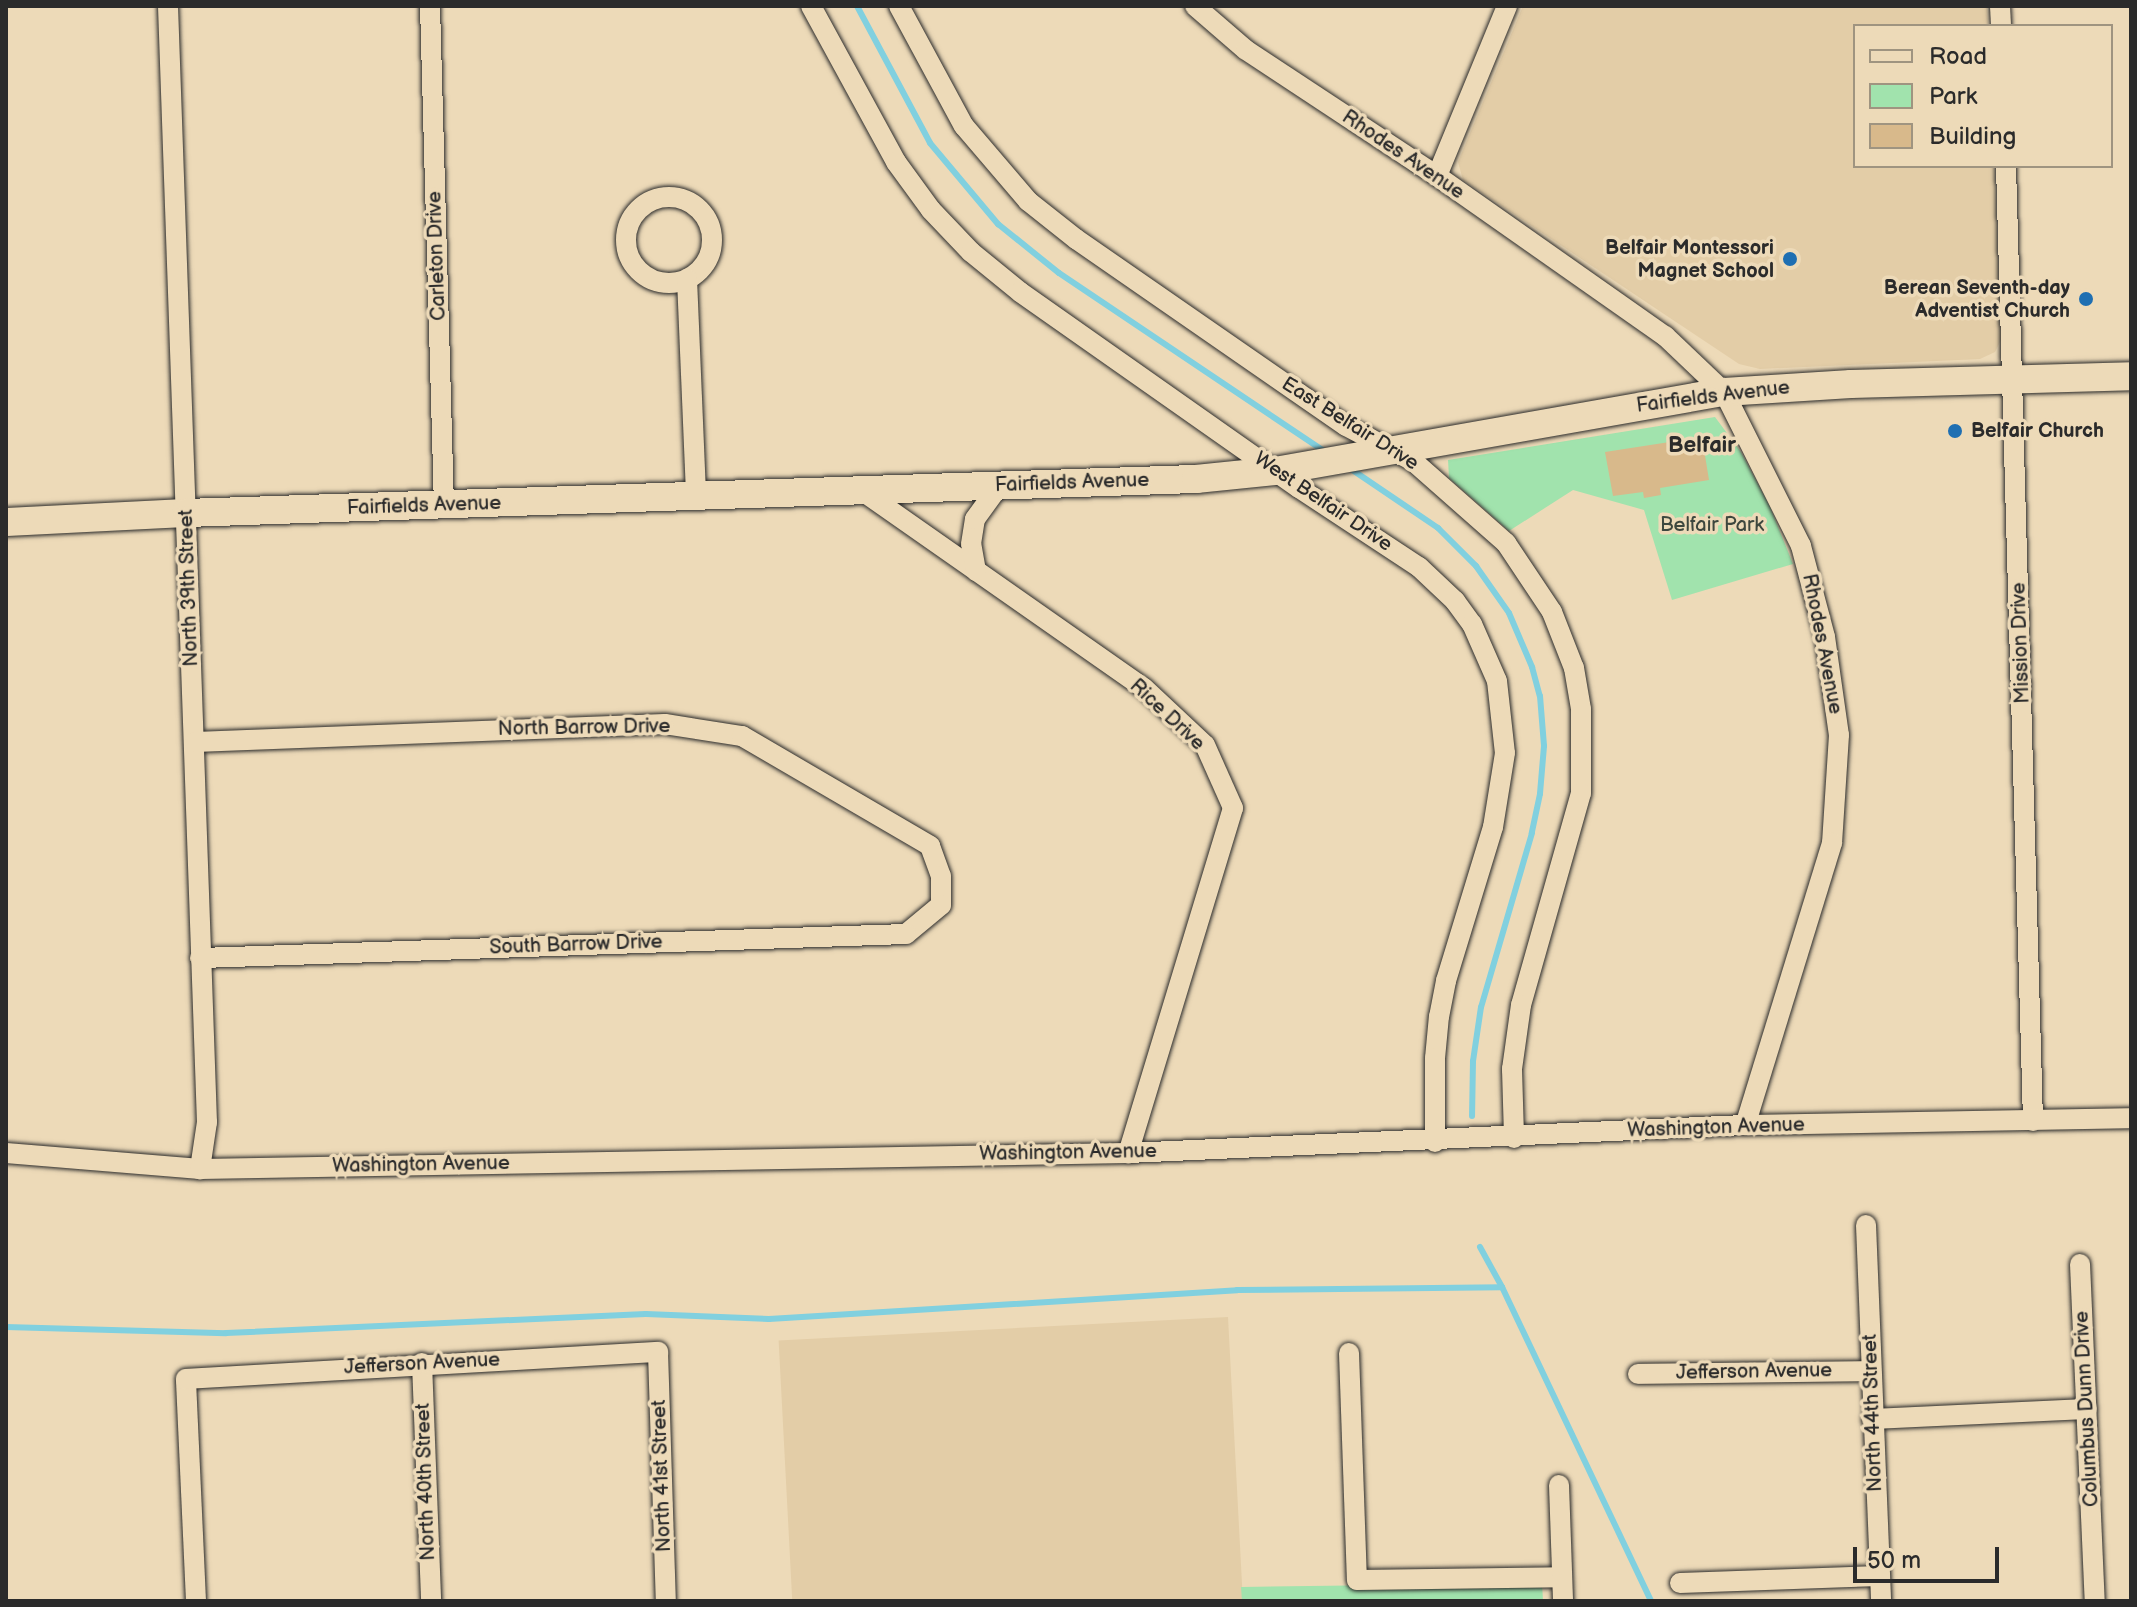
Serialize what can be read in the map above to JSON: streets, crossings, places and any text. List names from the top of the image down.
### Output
{
  "streets": {
    "street": [
      "Rhodes Avenue",
      "Carleton Drive",
      "Fairfields Avenue",
      "East Belfair Drive",
      "West Belfair Drive",
      "North 39th Street",
      "Mission Drive",
      "Rice Drive",
      "North Barrow Drive",
      "South Barrow Drive",
      "Washington Avenue",
      "Jefferson Avenue",
      "Columbus Dunn Drive",
      "North 44th Street",
      "North 41st Street",
      "North 40th Street"
    ]
  },
  "crossings": [
    ["Rhodes Avenue", "Fairfields Avenue"],
    ["Rhodes Avenue", "Washington Avenue"],
    ["Carleton Drive", "Fairfields Avenue"],
    ["Fairfields Avenue", "East Belfair Drive"],
    ["Fairfields Avenue", "West Belfair Drive"],
    ["Fairfields Avenue", "North 39th Street"],
    ["Fairfields Avenue", "Mission Drive"],
    ["Fairfields Avenue", "Rice Drive"],
    ["East Belfair Drive", "Washington Avenue"],
    ["West Belfair Drive", "Washington Avenue"],
    ["North 39th Street", "North Barrow Drive"],
    ["North 39th Street", "South Barrow Drive"],
    ["North 39th Street", "Washington Avenue"],
    ["Mission Drive", "Washington Avenue"],
    ["Rice Drive", "Washington Avenue"],
    ["North Barrow Drive", "South Barrow Drive"],
    ["Jefferson Avenue", "North 44th Street"],
    ["Jefferson Avenue", "North 41st Street"],
    ["Jefferson Avenue", "North 40th Street"]
  ],
  "districts": ["Belfair"],
  "parks": ["Belfair Park"],
  "places": ["Belfair Montessori Magnet School", "Berean Seventh-day Adventist Church", "Belfair Church"],
  "legend": ["Road", "Park", "Building"],
  "scale_bar": "50 m"
}
